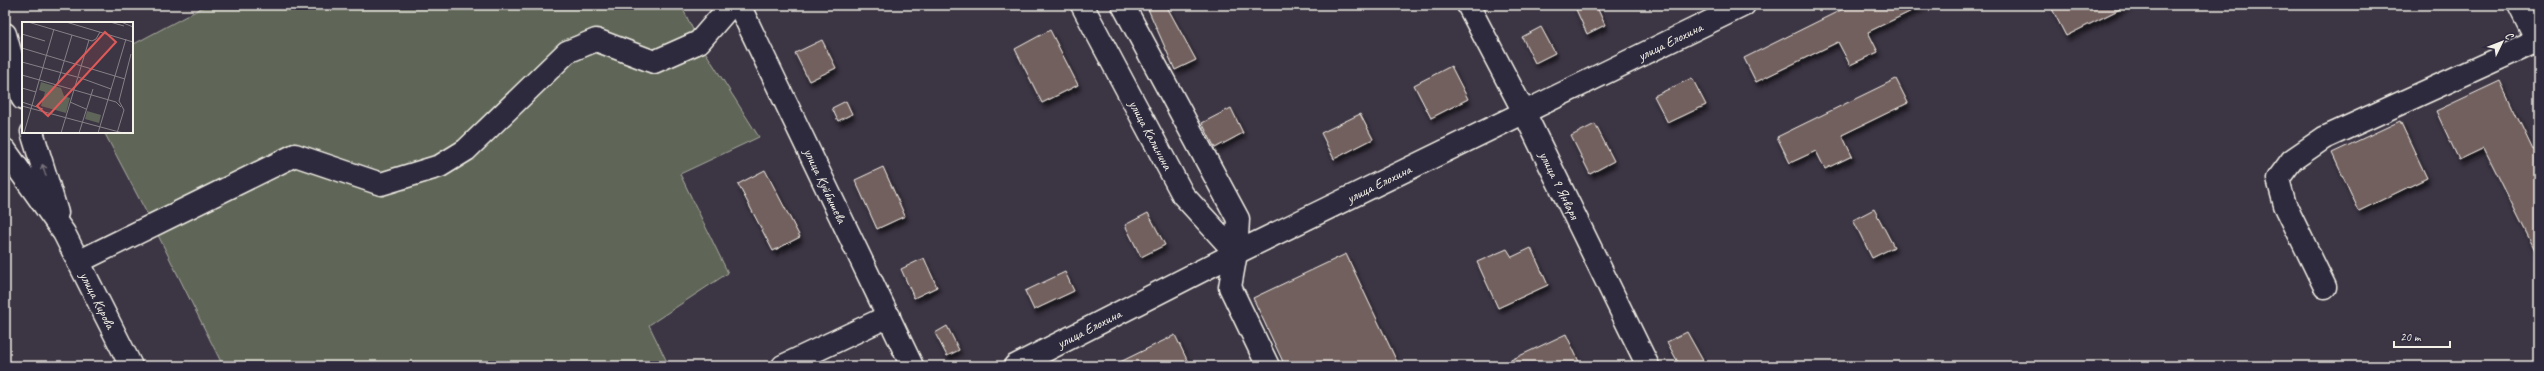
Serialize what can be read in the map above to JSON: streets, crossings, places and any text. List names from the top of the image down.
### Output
{
  "streets": {
    "street": [
      "улица Елохина",
      "улица Калинина",
      "улица Куйбышева",
      "улица 9 Января",
      "улица Кирова"
    ]
  },
  "crossings": [
    ["улица Елохина", "улица Калинина"],
    ["улица Елохина", "улица 9 Января"]
  ],
  "scale_bar": "20 m",
  "north": "top right"
}
